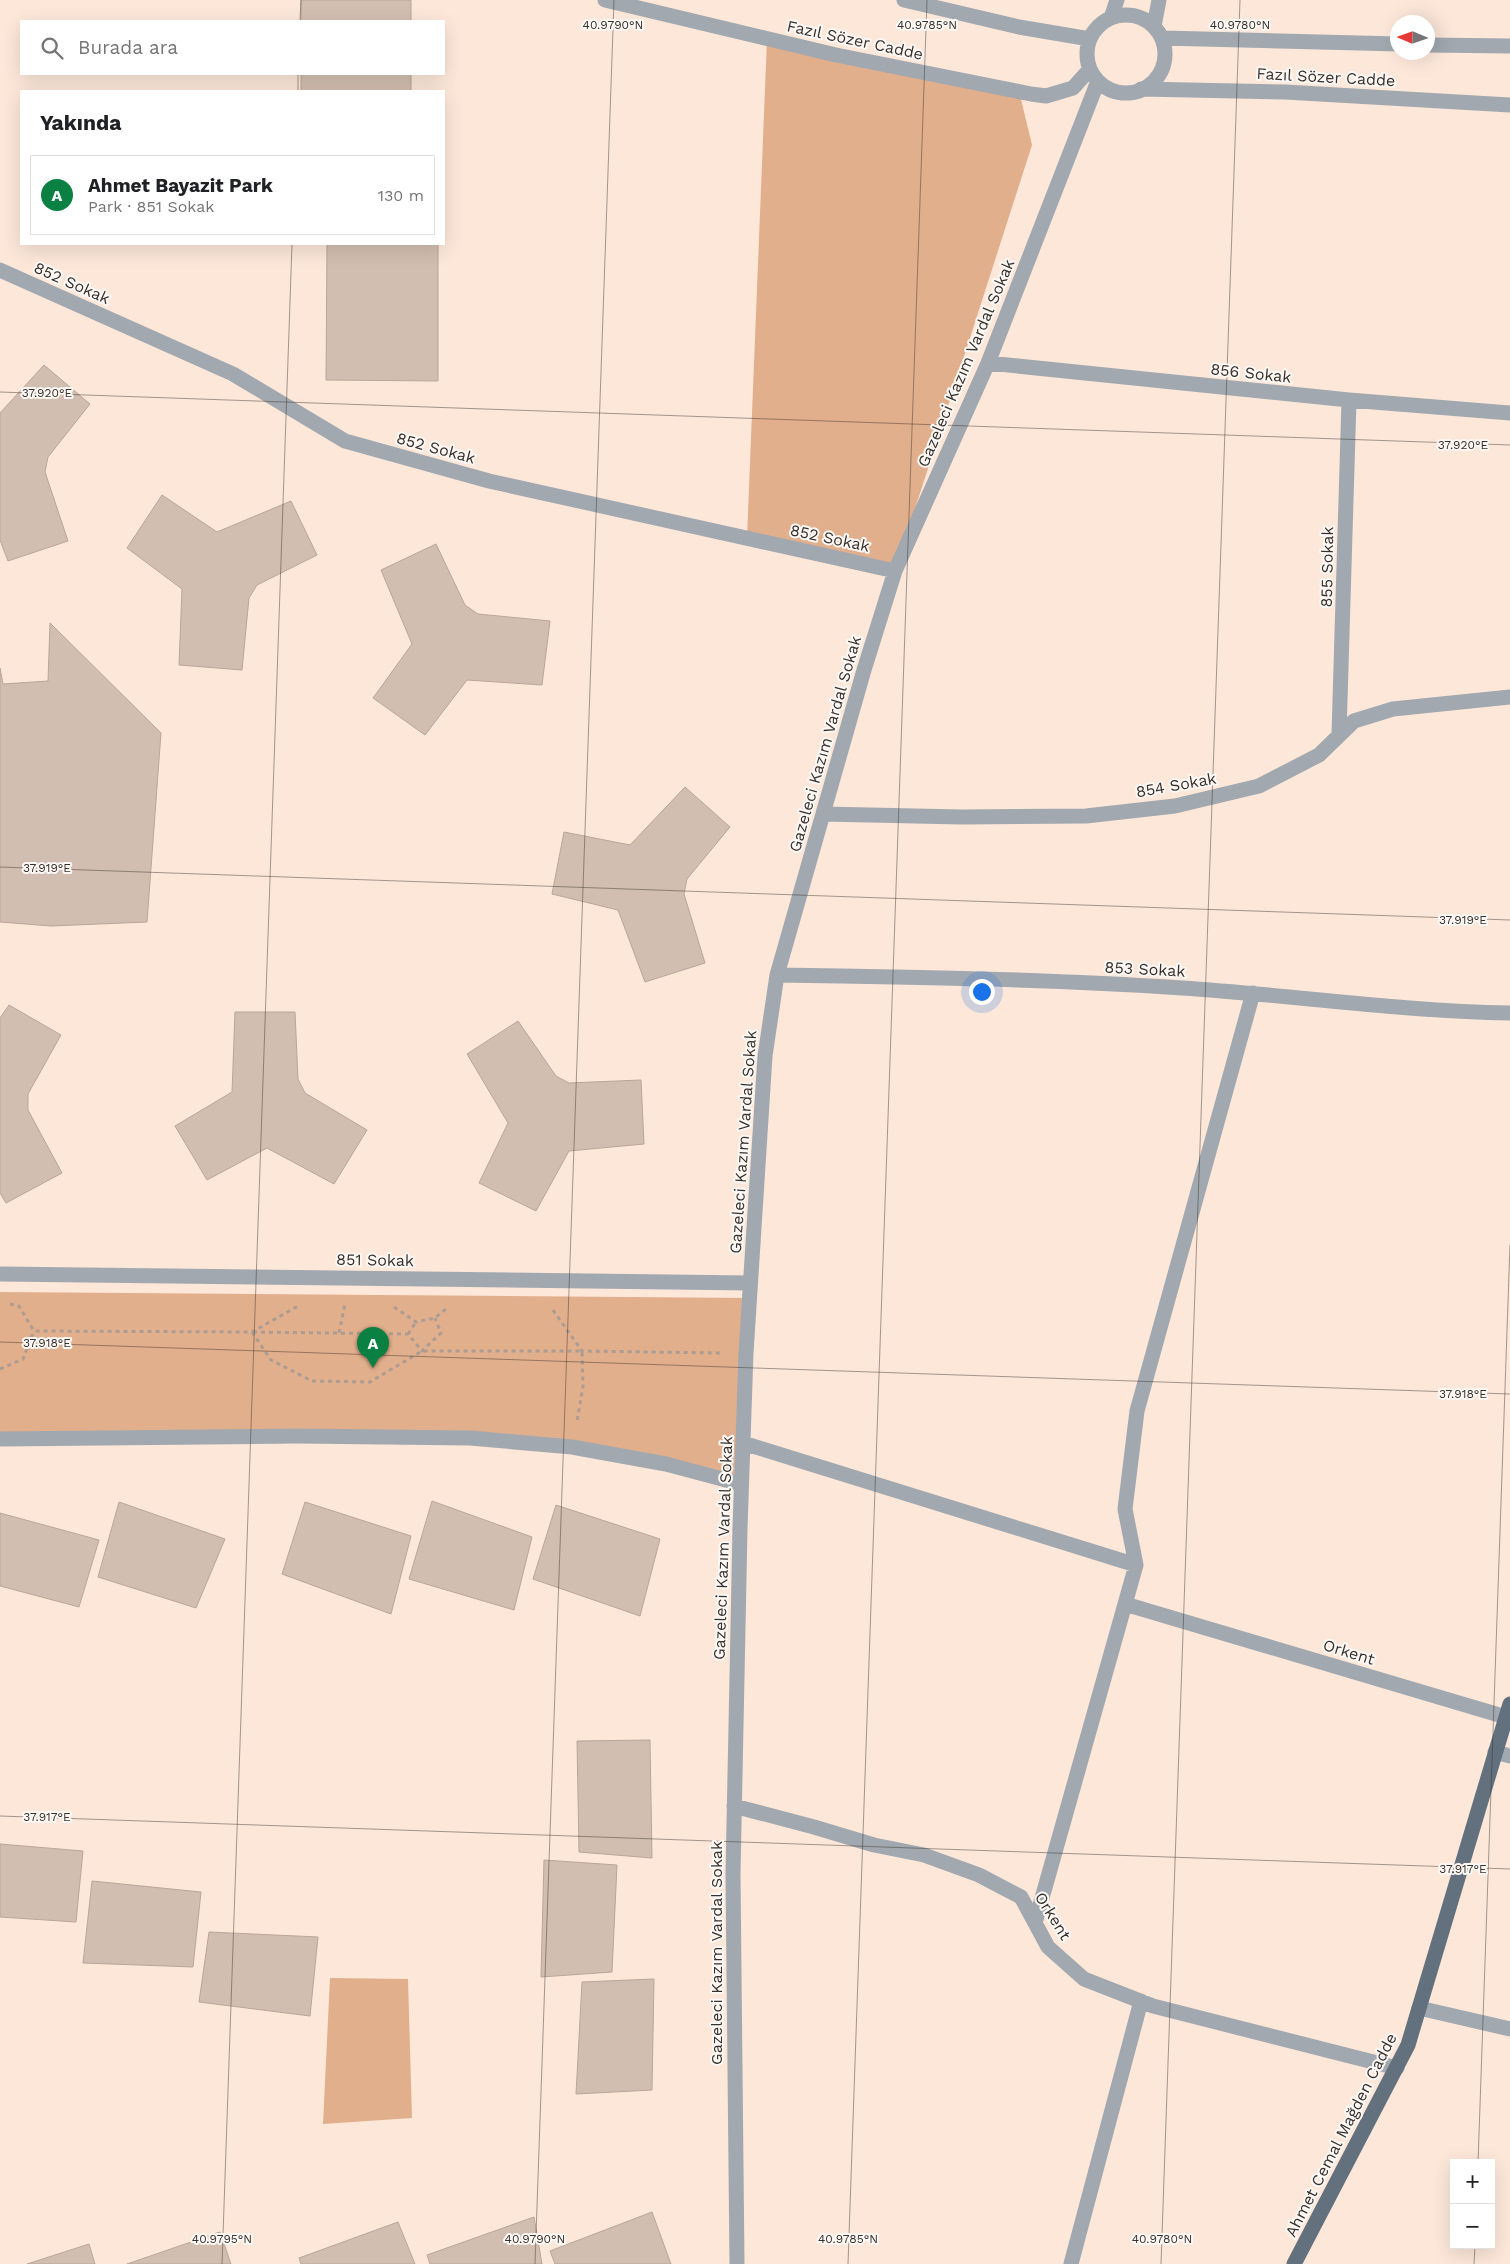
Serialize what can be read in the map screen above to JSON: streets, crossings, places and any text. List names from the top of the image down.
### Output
{
  "streets": {
    "main road": ["Ahmet Cemal Mağden Cadde"],
    "street": [
      "Fazıl Sözer Cadde",
      "852 Sokak",
      "Gazeleci Kazım Vardal Sokak",
      "856 Sokak",
      "855 Sokak",
      "854 Sokak",
      "853 Sokak",
      "851 Sokak",
      "Orkent"
    ]
  },
  "crossings": [
    ["Fazıl Sözer Cadde", "Gazeleci Kazım Vardal Sokak"],
    ["852 Sokak", "Gazeleci Kazım Vardal Sokak"],
    ["Gazeleci Kazım Vardal Sokak", "856 Sokak"],
    ["Gazeleci Kazım Vardal Sokak", "854 Sokak"],
    ["Gazeleci Kazım Vardal Sokak", "853 Sokak"],
    ["Gazeleci Kazım Vardal Sokak", "851 Sokak"],
    ["Gazeleci Kazım Vardal Sokak", "Orkent"],
    ["856 Sokak", "855 Sokak"],
    ["855 Sokak", "854 Sokak"],
    ["Orkent", "Ahmet Cemal Mağden Cadde"]
  ],
  "north": "left",
  "page": {
    "search": "Burada ara",
    "heading": "Yakında",
    "list": [
      {
        "mark": "A",
        "name": "Ahmet Bayazit Park",
        "note": "Park · 851 Sokak",
        "value": "130 m"
      }
    ],
    "pins": "A",
    "map_buttons": ["+", "−"]
  },
  "coordinates": [
    "40.9790°N",
    "40.9785°N",
    "40.9780°N",
    "37.920°E",
    "37.919°E",
    "37.918°E",
    "37.917°E",
    "40.9795°N"
  ]
}
